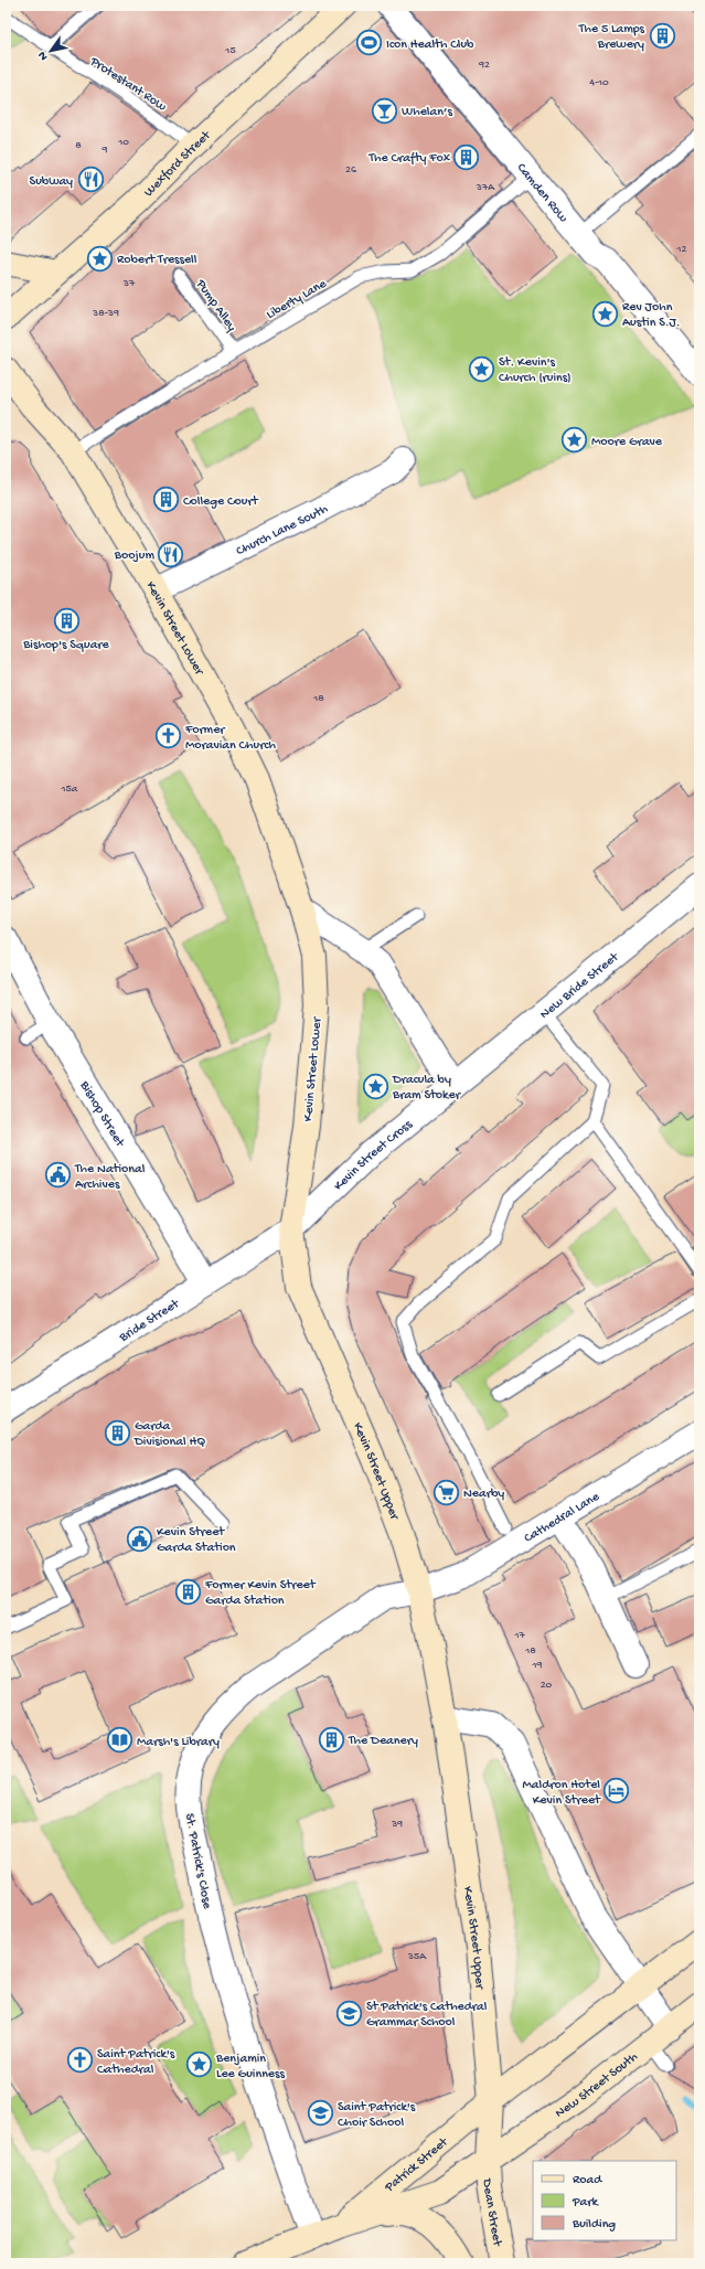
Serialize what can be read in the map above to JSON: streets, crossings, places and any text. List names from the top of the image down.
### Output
{
  "streets": {
    "main road": [
      "Wexford Street",
      "Kevin Street Lower",
      "Kevin Street Upper",
      "New Street South",
      "Patrick Street",
      "Dean Street"
    ],
    "street": [
      "Camden Row",
      "Church Lane South",
      "New Bride Street",
      "Bishop Street",
      "Kevin Street Cross",
      "Bride Street",
      "Cathedral Lane",
      "St. Patrick's Close"
    ],
    "lane": ["Protestant Row", "Liberty Lane", "Pump Alley"]
  },
  "crossings": [
    ["Protestant Row", "Wexford Street"],
    ["Camden Row", "Liberty Lane"],
    ["Liberty Lane", "Pump Alley"],
    ["Liberty Lane", "Kevin Street Lower"],
    ["Church Lane South", "Kevin Street Lower"],
    ["Kevin Street Lower", "Kevin Street Cross"],
    ["Kevin Street Lower", "Bride Street"],
    ["Kevin Street Lower", "Kevin Street Upper"],
    ["New Bride Street", "Kevin Street Cross"],
    ["Bishop Street", "Bride Street"],
    ["Kevin Street Cross", "Bride Street"],
    ["Kevin Street Cross", "Kevin Street Upper"],
    ["Bride Street", "Kevin Street Upper"],
    ["Kevin Street Upper", "Cathedral Lane"],
    ["Kevin Street Upper", "St. Patrick's Close"],
    ["Kevin Street Upper", "New Street South"],
    ["Kevin Street Upper", "Patrick Street"],
    ["Kevin Street Upper", "Dean Street"],
    ["Cathedral Lane", "St. Patrick's Close"],
    ["St. Patrick's Close", "Patrick Street"],
    ["New Street South", "Patrick Street"],
    ["New Street South", "Dean Street"],
    ["Patrick Street", "Dean Street"]
  ],
  "places": {
    "building": [
      "The 5 Lamps Brewery",
      "The Crafty Fox",
      "College Court",
      "Bishop's Square",
      "Garda Divisional HQ",
      "Former Kevin Street Garda Station",
      "The Deanery"
    ],
    "sports": ["Icon Health Club"],
    "bar": ["Whelan’s"],
    "restaurant": ["Subway", "Boojum"],
    "place": [
      "Robert Tressell",
      "Rev John Austin S.J.",
      "St. Kevin's Church (ruins)",
      "Moore Grave",
      "Dracula by Bram Stoker",
      "Benjamin Lee Guinness"
    ],
    "church": ["Former Moravian Church", "Saint Patrick's Cathedral"],
    "public building": ["The National Archives", "Kevin Street Garda Station"],
    "supermarket": ["Nearby"],
    "library": ["Marsh's Library"],
    "hotel": ["Maldron Hotel Kevin Street"],
    "school or university": ["St Patrick's Cathedral Grammar School", "Saint Patrick's Choir School"]
  },
  "house_numbers": [
    "15",
    "92",
    "4-10",
    "10",
    "8",
    "9",
    "26",
    "37A",
    "12",
    "37",
    "38-39",
    "18",
    "15a",
    "17",
    "18",
    "19",
    "20",
    "39",
    "35A"
  ],
  "legend": ["Road", "Park", "Building"],
  "north": "bottom left"
}
